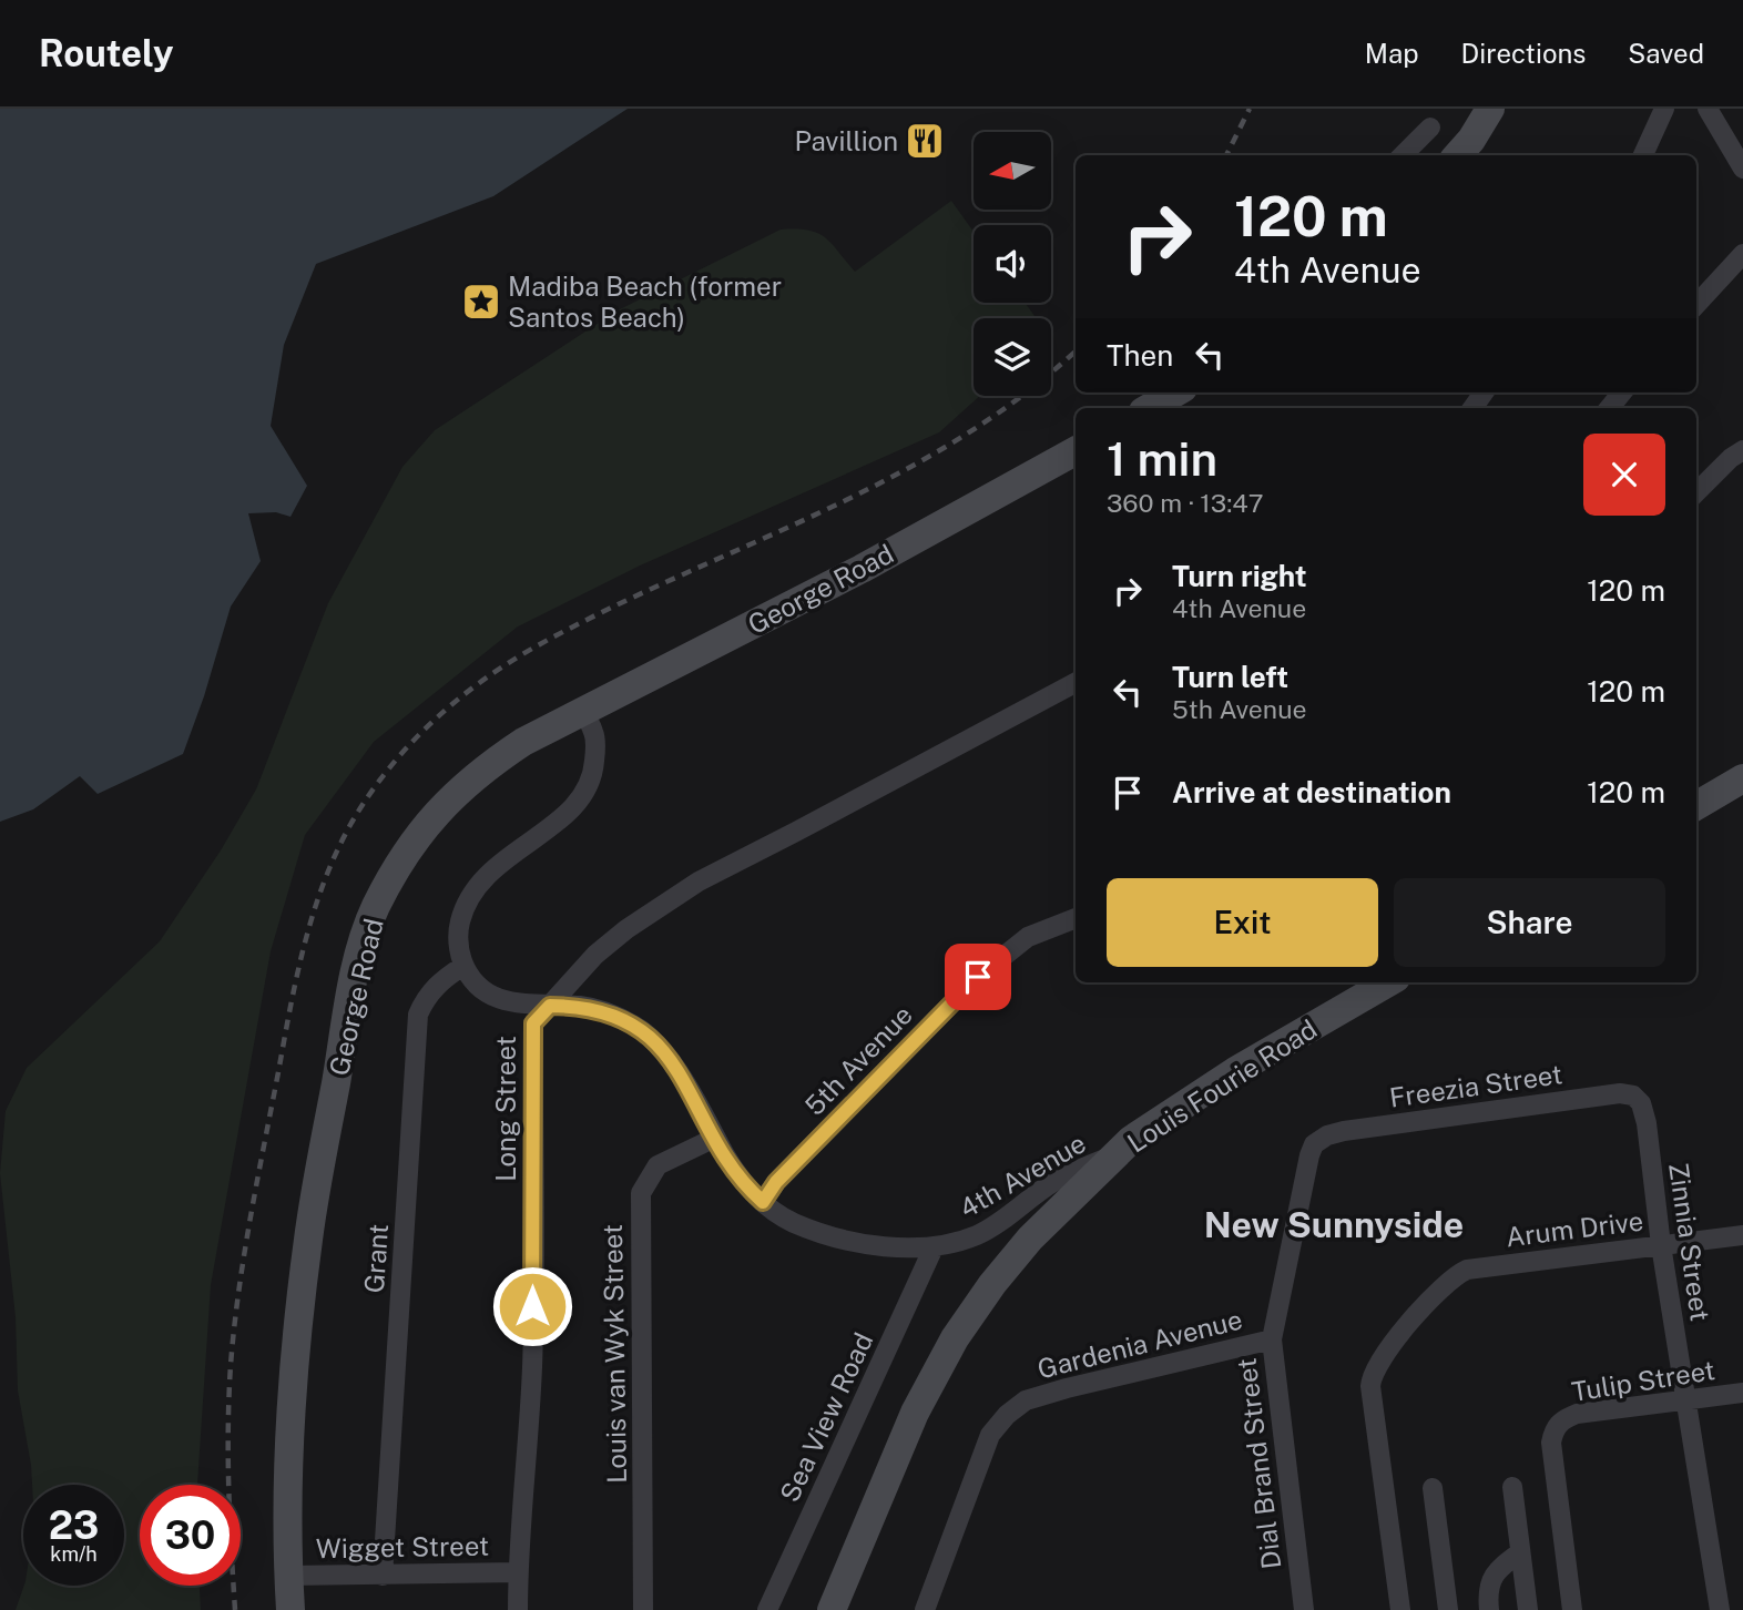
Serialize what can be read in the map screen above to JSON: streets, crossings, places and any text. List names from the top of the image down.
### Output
{
  "streets": {
    "street": [
      "George Road",
      "5th Avenue",
      "Louis Fourie Road",
      "Freezia Street",
      "Long Street",
      "4th Avenue",
      "Arum Drive",
      "Zinnia Street",
      "Grant",
      "Gardenia Avenue",
      "Louis van Wyk Street",
      "Tulip Street",
      "Sea View Road",
      "Dial Brand Street",
      "Wigget Street"
    ]
  },
  "crossings": [
    ["George Road", "Wigget Street"],
    ["5th Avenue", "4th Avenue"],
    ["Louis Fourie Road", "4th Avenue"],
    ["Freezia Street", "Zinnia Street"],
    ["Freezia Street", "Dial Brand Street"],
    ["Long Street", "4th Avenue"],
    ["Long Street", "Wigget Street"],
    ["4th Avenue", "Grant"],
    ["4th Avenue", "Louis van Wyk Street"],
    ["4th Avenue", "Sea View Road"],
    ["Arum Drive", "Zinnia Street"],
    ["Zinnia Street", "Tulip Street"],
    ["Grant", "Wigget Street"],
    ["Gardenia Avenue", "Dial Brand Street"]
  ],
  "districts": ["New Sunnyside"],
  "places": {
    "restaurant": ["Pavillion"],
    "place": ["Madiba Beach (former Santos Beach)"]
  },
  "north": "left",
  "page": {
    "header": "Routely",
    "nav": ["Map", "Directions", "Saved"],
    "turn": ["120 m", "4th Avenue"],
    "then": "Then",
    "heading": ["1 min", "360 m · 13:47"],
    "list": [
      {
        "name": "Turn right",
        "note": "4th Avenue",
        "value": "120 m"
      },
      {
        "name": "Turn left",
        "note": "5th Avenue",
        "value": "120 m"
      },
      {
        "name": "Arrive at destination",
        "value": "120 m"
      }
    ],
    "buttons": ["Exit", "Share"],
    "speed": "23 km/h",
    "limit": "30"
  }
}
